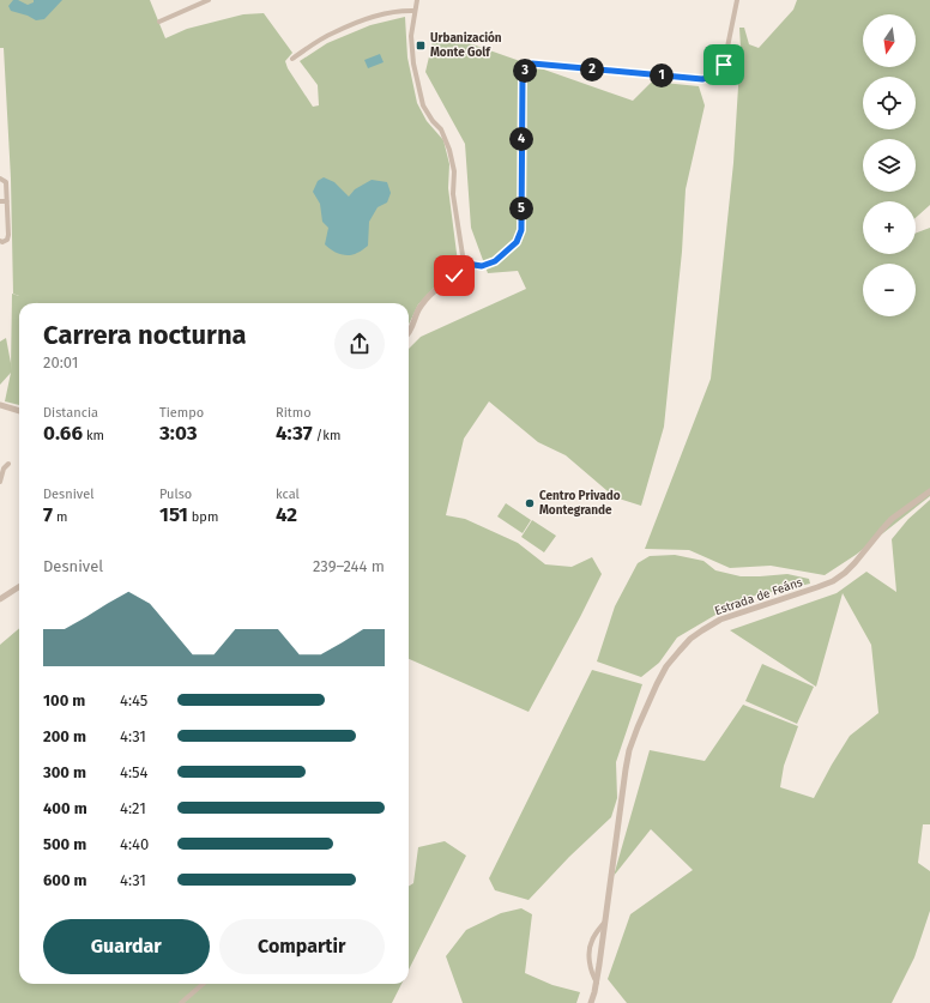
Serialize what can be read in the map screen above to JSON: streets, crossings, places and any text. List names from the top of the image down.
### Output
{
  "streets": {
    "street": ["Estrada de Feáns"]
  },
  "places": {
    "transit": ["Urbanización Monte Golf"],
    "other": ["Centro Privado Montegrande"]
  },
  "north": "bottom",
  "page": {
    "map_buttons": ["+", "−"],
    "pins": [
      "2",
      "3",
      "1",
      "4",
      "5"
    ],
    "heading": ["Carrera nocturna", "20:01"],
    "stats": [
      ["Distancia", "0.66 km"],
      ["Tiempo", "3:03"],
      ["Ritmo", "4:37 /km"],
      ["Desnivel", "7 m"],
      ["Pulso", "151 bpm"],
      ["kcal", "42"]
    ],
    "chart": ["Desnivel", "239–244 m"],
    "list": [
      {
        "name": "100 m",
        "note": "4:45"
      },
      {
        "name": "200 m",
        "note": "4:31"
      },
      {
        "name": "300 m",
        "note": "4:54"
      },
      {
        "name": "400 m",
        "note": "4:21"
      },
      {
        "name": "500 m",
        "note": "4:40"
      },
      {
        "name": "600 m",
        "note": "4:31"
      }
    ],
    "buttons": ["Guardar", "Compartir"]
  }
}
